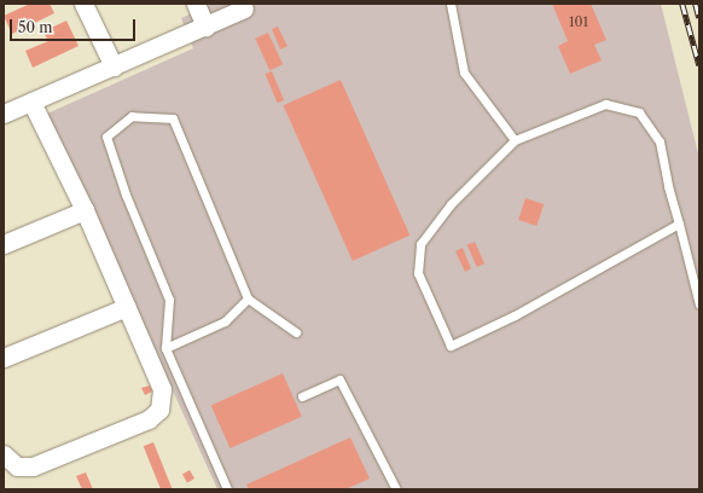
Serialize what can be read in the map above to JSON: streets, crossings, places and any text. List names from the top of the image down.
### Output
{
  "house_numbers": ["101"],
  "scale_bar": "50 m"
}
